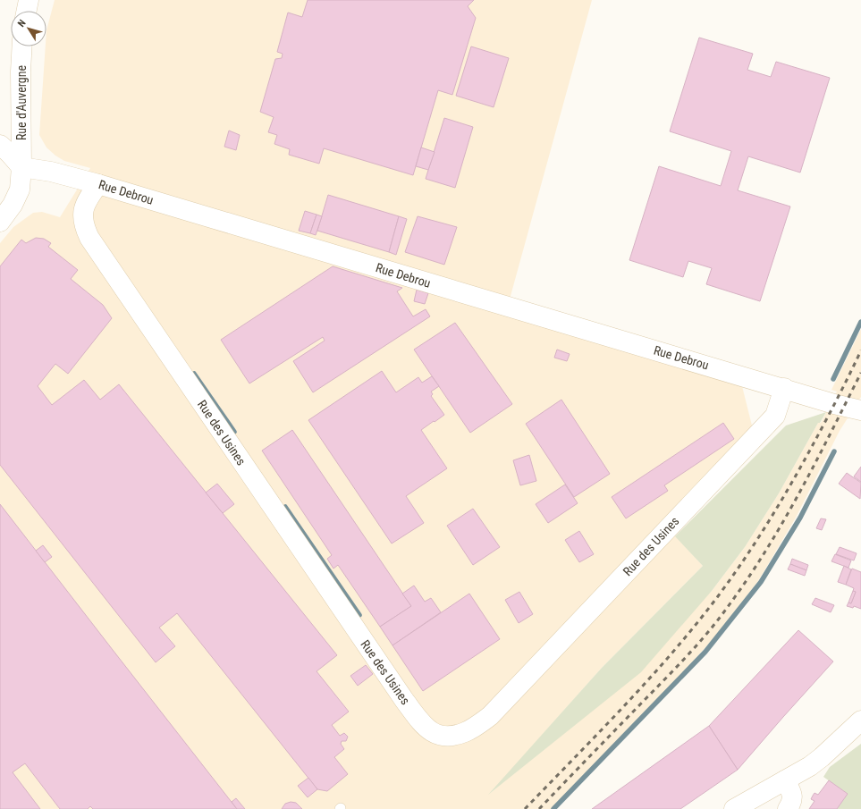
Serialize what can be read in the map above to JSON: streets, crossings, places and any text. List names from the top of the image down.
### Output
{
  "streets": {
    "street": ["Rue d'Auvergne", "Rue Debrou", "Rue des Usines"]
  },
  "crossings": [
    ["Rue d'Auvergne", "Rue Debrou"],
    ["Rue Debrou", "Rue des Usines"]
  ],
  "north": "top left"
}
